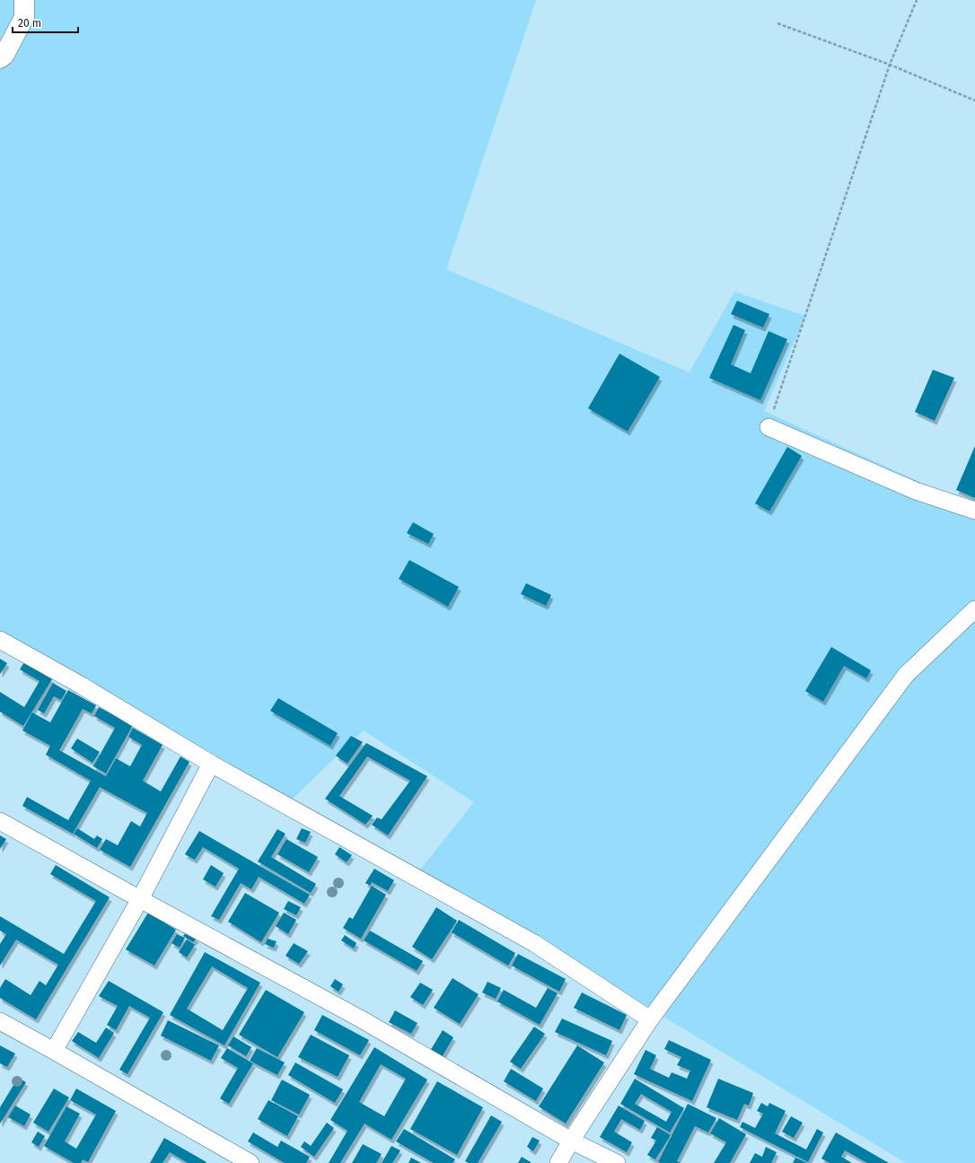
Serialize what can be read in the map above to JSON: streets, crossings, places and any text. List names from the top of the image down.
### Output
{
  "scale_bar": "20 m"
}
